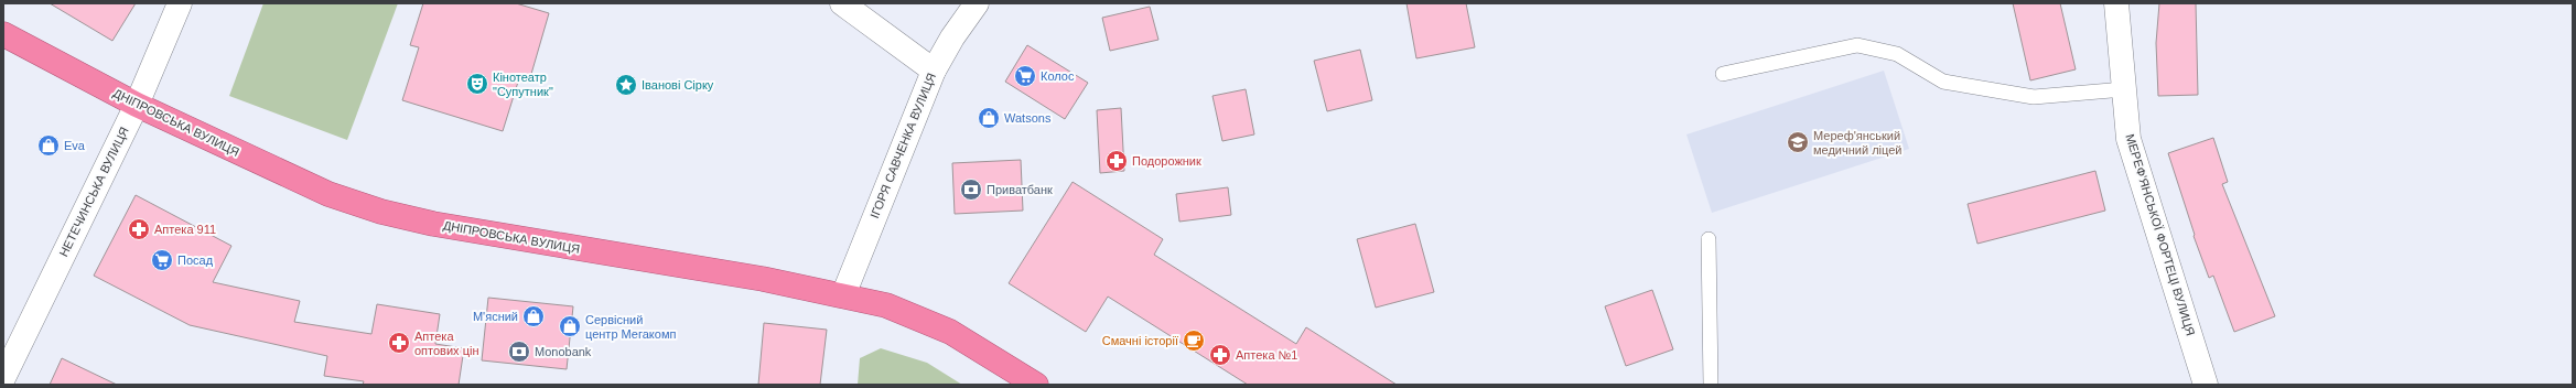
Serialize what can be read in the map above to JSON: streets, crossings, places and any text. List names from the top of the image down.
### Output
{
  "streets": {
    "highway": ["ДНІПРОВСЬКА ВУЛИЦЯ"],
    "street": ["ІГОРЯ САВЧЕНКА ВУЛИЦЯ", "НЕТЕЧИНСЬКА ВУЛИЦЯ", "МЕРЕФ'ЯНСЬКОЇ ФОРТЕЦІ ВУЛИЦЯ"]
  },
  "crossings": [
    ["ДНІПРОВСЬКА ВУЛИЦЯ", "ІГОРЯ САВЧЕНКА ВУЛИЦЯ"],
    ["ДНІПРОВСЬКА ВУЛИЦЯ", "НЕТЕЧИНСЬКА ВУЛИЦЯ"]
  ],
  "places": {
    "supermarket": ["Колос", "Посад"],
    "theatre": ["Кінотеатр \"Супутник\""],
    "place": ["Іванові Сірку"],
    "shop": [
      "Watsons",
      "Eva",
      "М'ясний",
      "Сервісний центр Мегакомп"
    ],
    "school or university": ["Мереф'янський медичний ліцей"],
    "pharmacy": [
      "Подорожник",
      "Аптека 911",
      "Аптека оптових цін",
      "Аптека №1"
    ],
    "bank": ["Приватбанк", "Monobank"],
    "cafe": ["Смачні історії"]
  }
}
